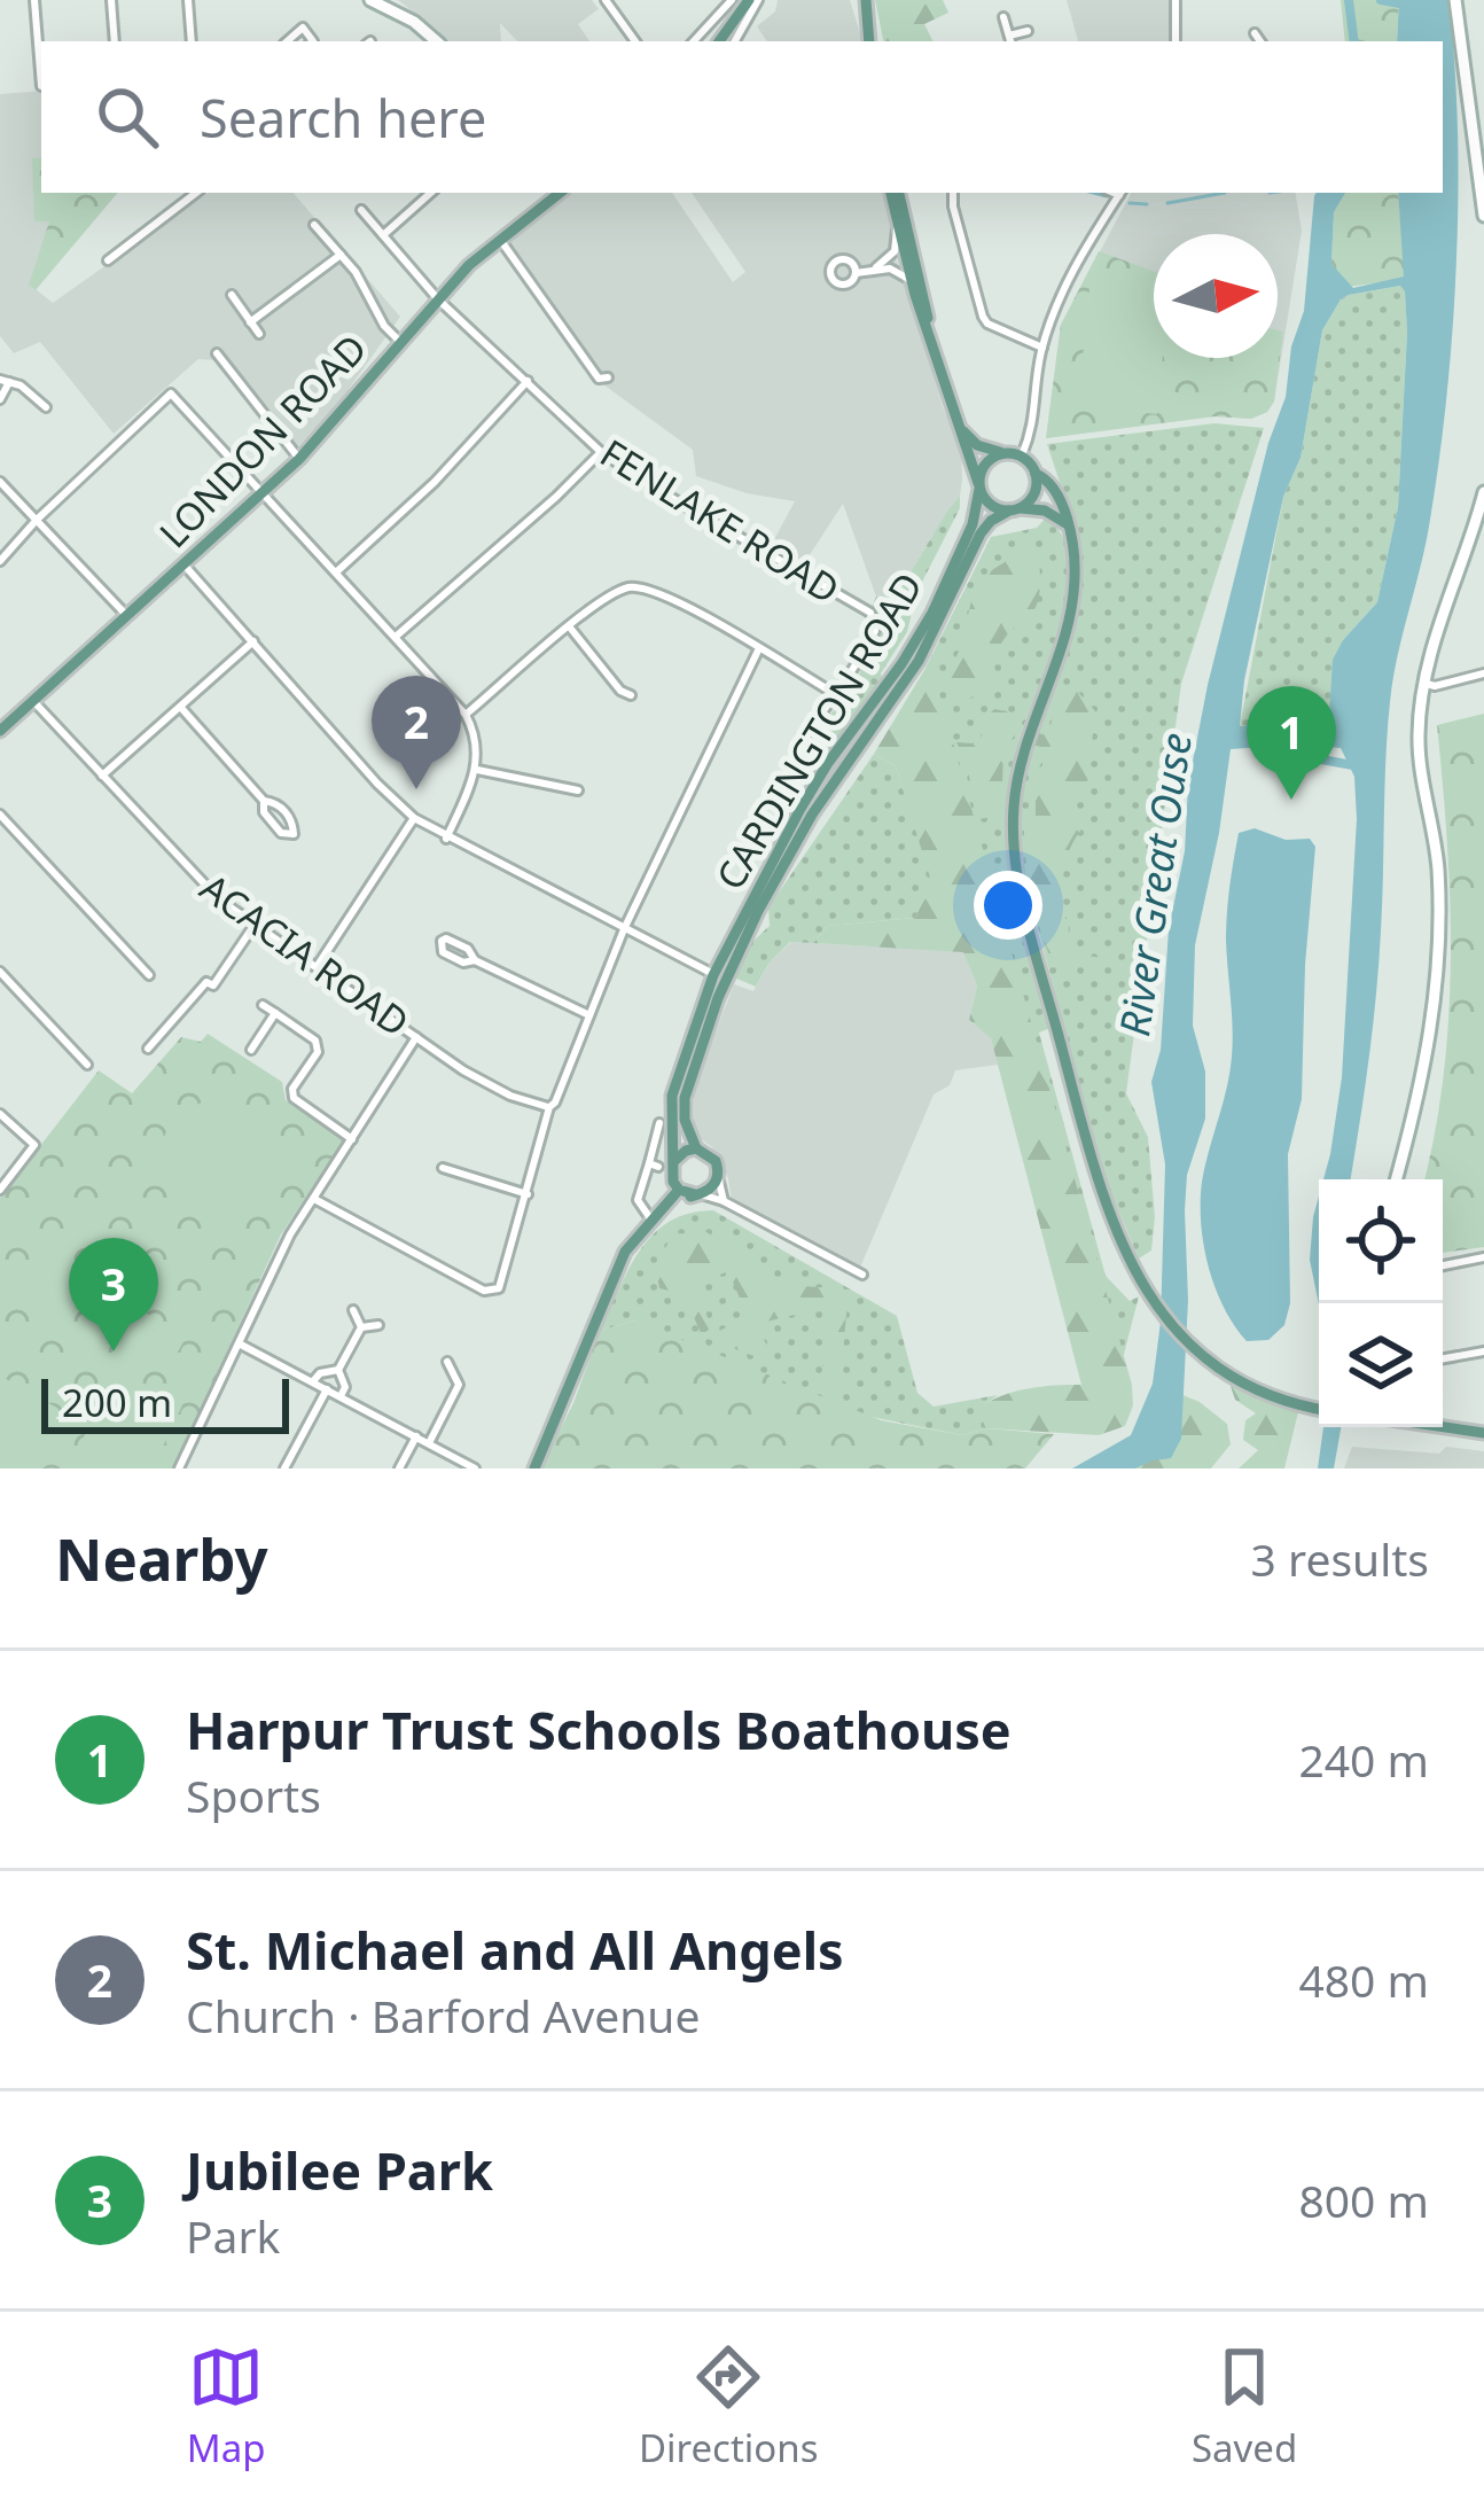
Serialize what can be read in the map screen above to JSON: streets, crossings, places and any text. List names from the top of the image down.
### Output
{
  "streets": {
    "main road": ["LONDON ROAD", "CARDINGTON ROAD"],
    "street": ["FENLAKE ROAD", "ACACIA ROAD"]
  },
  "crossings": [
    ["LONDON ROAD", "FENLAKE ROAD"],
    ["LONDON ROAD", "ACACIA ROAD"],
    ["FENLAKE ROAD", "CARDINGTON ROAD"]
  ],
  "water": ["River Great Ouse"],
  "scale_bar": "200 m",
  "north": "right",
  "page": {
    "search": "Search here",
    "pins": ["2", "1", "3"],
    "scale": "200 m",
    "heading": ["Nearby", "3 results"],
    "list": [
      {
        "mark": "1",
        "name": "Harpur Trust Schools Boathouse",
        "note": "Sports",
        "value": "240 m"
      },
      {
        "mark": "2",
        "name": "St. Michael and All Angels",
        "note": "Church · Barford Avenue",
        "value": "480 m"
      },
      {
        "mark": "3",
        "name": "Jubilee Park",
        "note": "Park",
        "value": "800 m"
      }
    ],
    "nav": ["Map", "Directions", "Saved"]
  }
}
